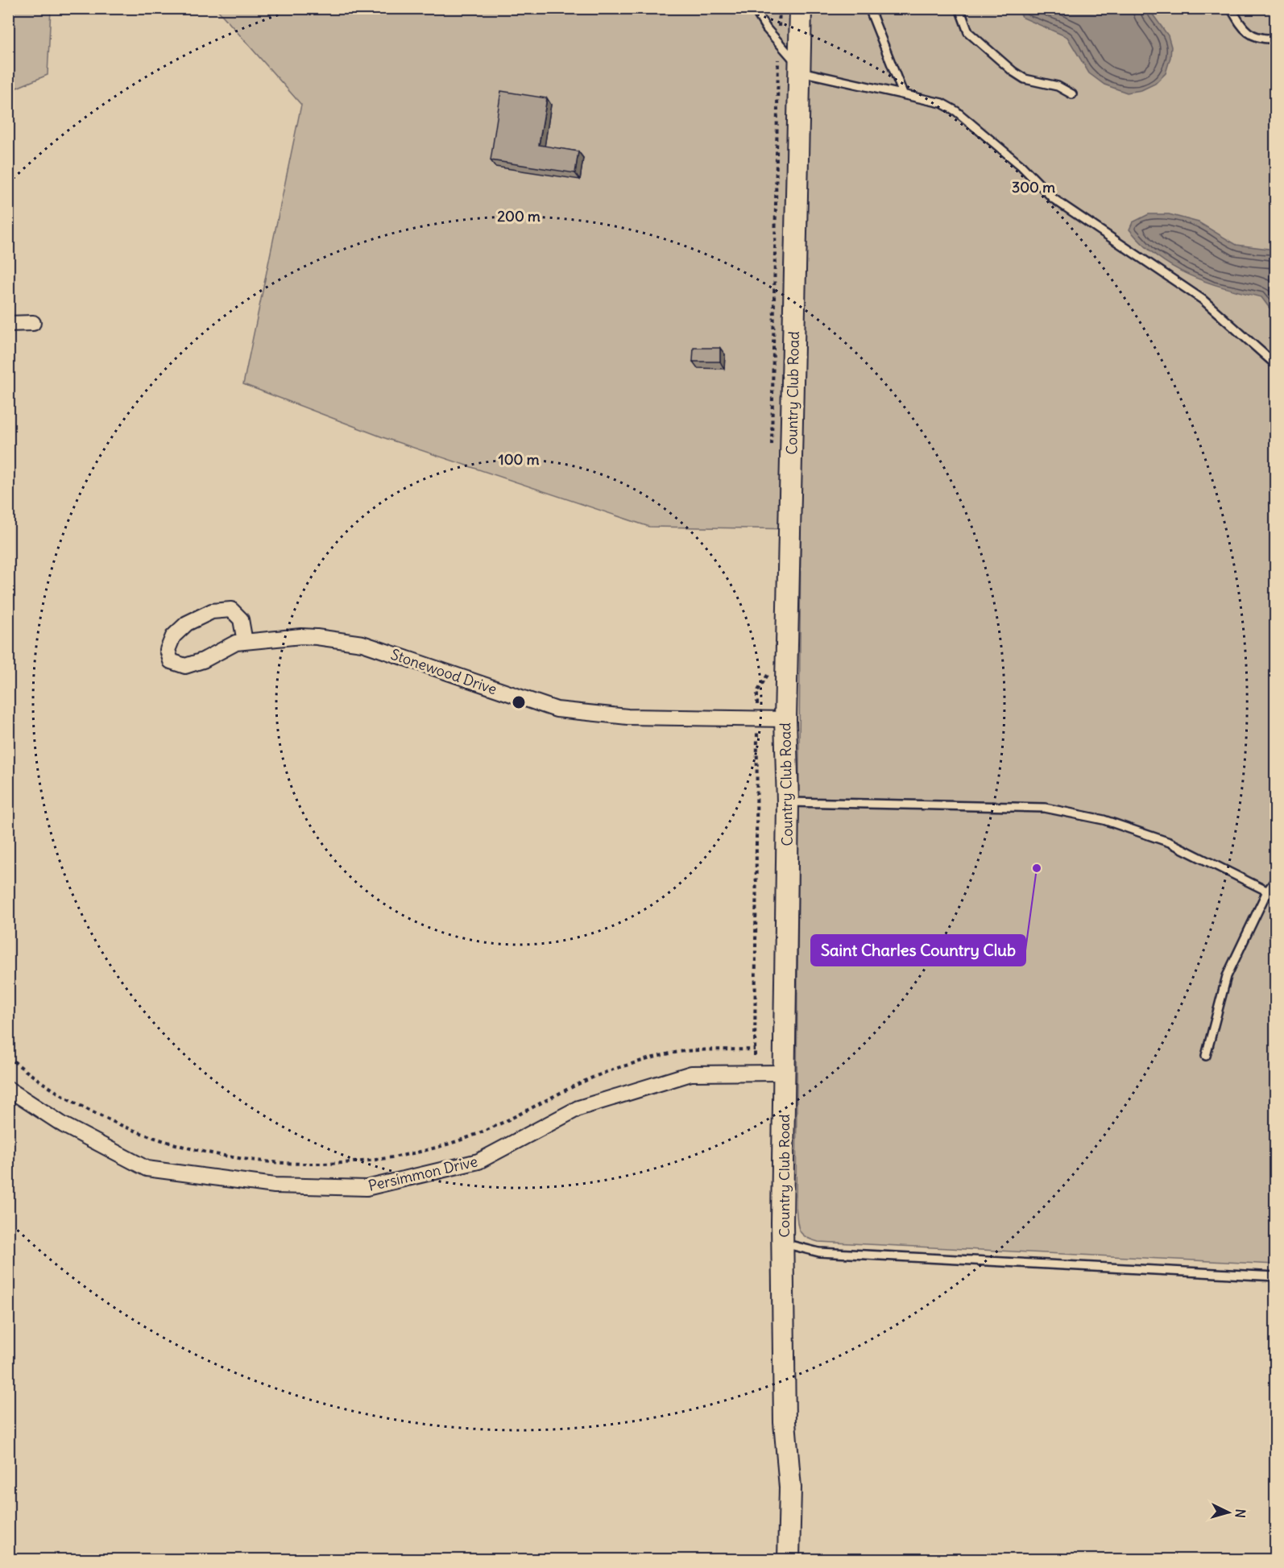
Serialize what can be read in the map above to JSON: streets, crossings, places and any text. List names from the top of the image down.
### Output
{
  "streets": {
    "street": ["Country Club Road", "Stonewood Drive", "Persimmon Drive"]
  },
  "crossings": [
    ["Country Club Road", "Stonewood Drive"],
    ["Country Club Road", "Persimmon Drive"]
  ],
  "places": ["Saint Charles Country Club"],
  "north": "right",
  "rings": ["300 m", "200 m", "100 m"]
}
